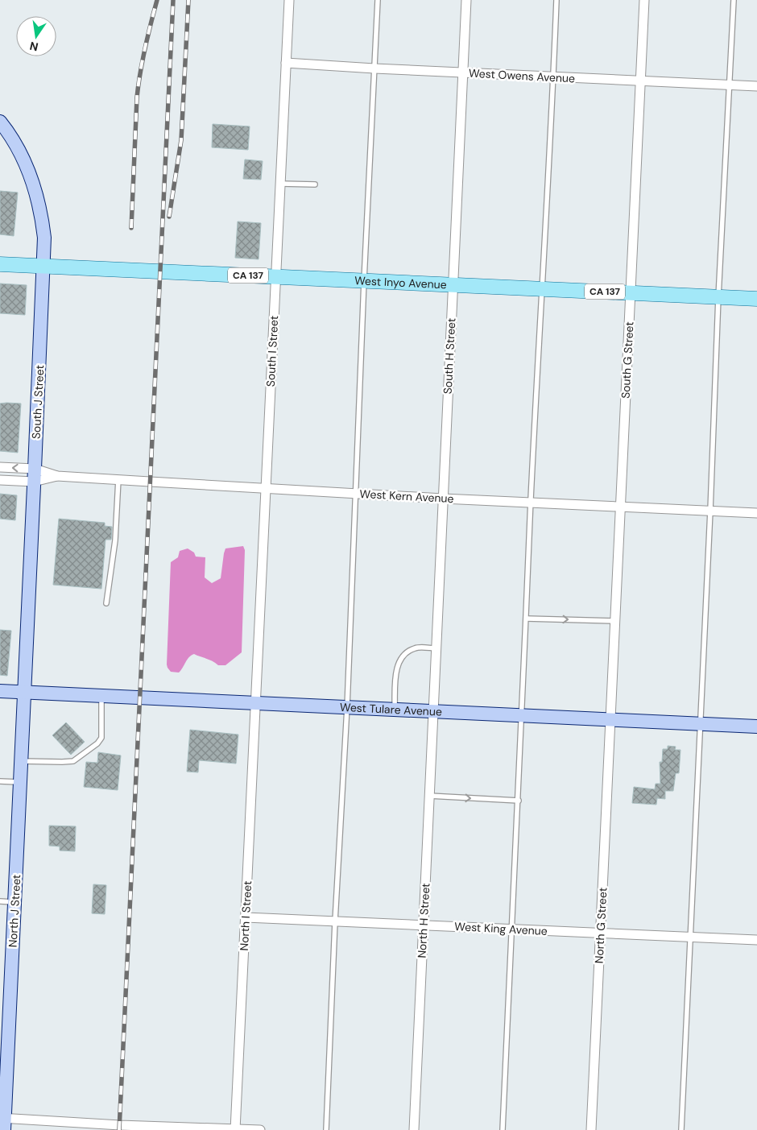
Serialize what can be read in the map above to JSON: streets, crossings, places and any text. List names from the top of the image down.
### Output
{
  "streets": {
    "main road": [
      "CA 137",
      "West Inyo Avenue",
      "South J Street",
      "West Tulare Avenue",
      "North J Street"
    ],
    "street": [
      "West Owens Avenue",
      "South I Street",
      "South H Street",
      "South G Street",
      "West Kern Avenue",
      "North I Street",
      "North H Street",
      "North G Street",
      "West King Avenue"
    ]
  },
  "crossings": [
    ["West Owens Avenue", "South I Street"],
    ["West Owens Avenue", "South H Street"],
    ["West Owens Avenue", "South G Street"],
    ["CA 137", "West Inyo Avenue"],
    ["CA 137", "South J Street"],
    ["West Inyo Avenue", "South I Street"],
    ["West Inyo Avenue", "South H Street"],
    ["West Inyo Avenue", "South G Street"],
    ["West Inyo Avenue", "South J Street"],
    ["South I Street", "West Kern Avenue"],
    ["South I Street", "West Tulare Avenue"],
    ["South I Street", "North I Street"],
    ["South H Street", "West Kern Avenue"],
    ["South H Street", "West Tulare Avenue"],
    ["South H Street", "North H Street"],
    ["South G Street", "West Kern Avenue"],
    ["South G Street", "West Tulare Avenue"],
    ["South G Street", "North G Street"],
    ["South J Street", "West Kern Avenue"],
    ["South J Street", "West Tulare Avenue"],
    ["South J Street", "North J Street"],
    ["West Tulare Avenue", "North J Street"],
    ["West Tulare Avenue", "North I Street"],
    ["West Tulare Avenue", "North H Street"],
    ["West Tulare Avenue", "North G Street"],
    ["North I Street", "West King Avenue"],
    ["North H Street", "West King Avenue"],
    ["North G Street", "West King Avenue"]
  ],
  "north": "bottom"
}
